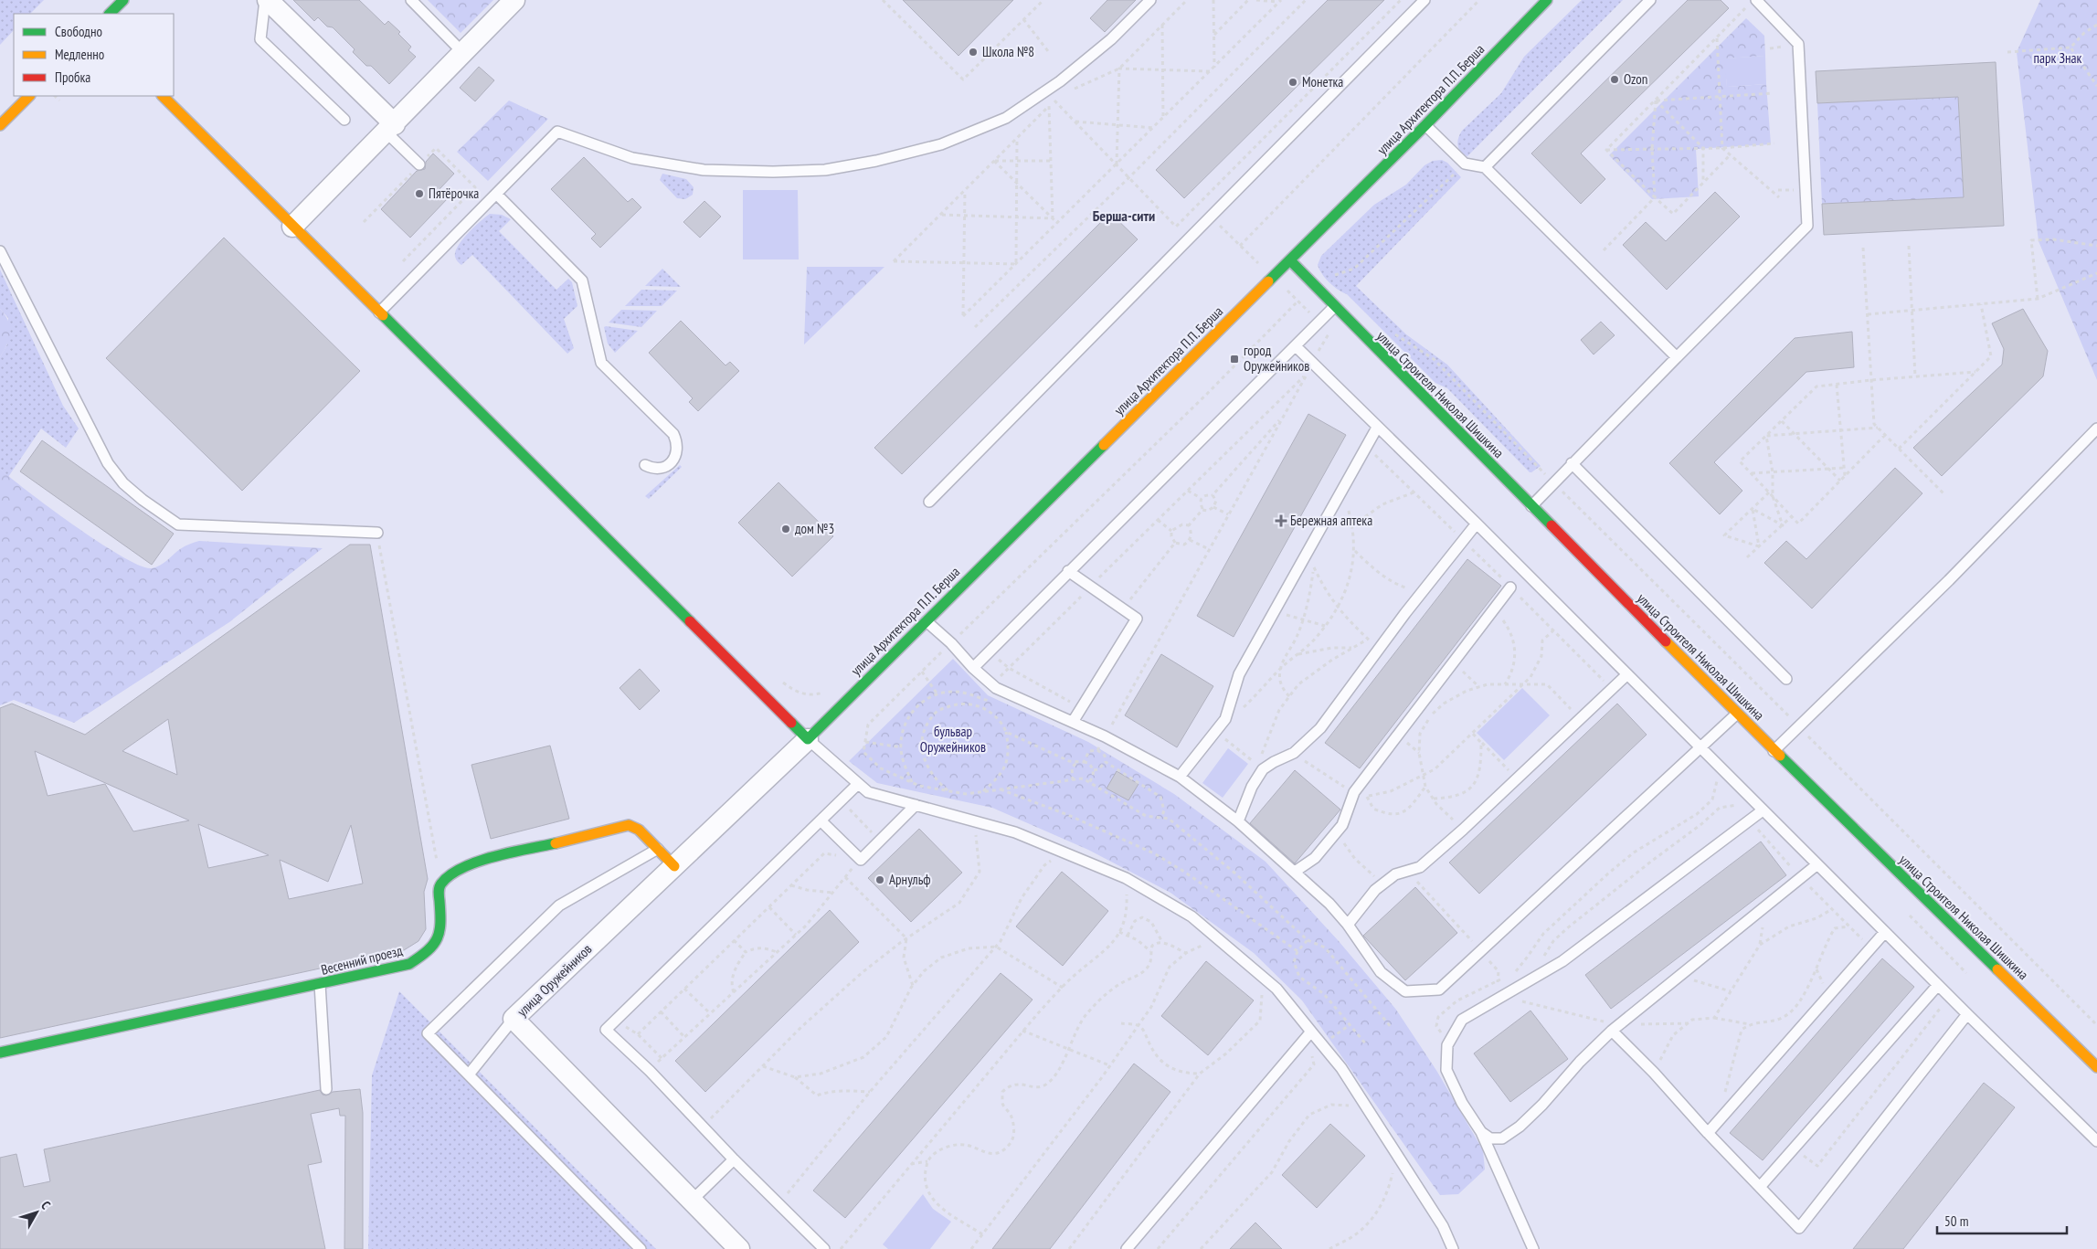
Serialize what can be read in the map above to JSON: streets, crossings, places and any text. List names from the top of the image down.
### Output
{
  "streets": {
    "street": [
      "улица Архитектора П.П. Берша",
      "улица Строителя Николая Шишкина",
      "Весенний проезд",
      "улица Оружейников"
    ]
  },
  "crossings": [
    ["улица Архитектора П.П. Берша", "улица Строителя Николая Шишкина"],
    ["улица Архитектора П.П. Берша", "улица Оружейников"]
  ],
  "districts": ["Берша-сити"],
  "parks": ["парк Знак", "бульвар Оружейников"],
  "places": {
    "other": [
      "Школа №8",
      "Ozon",
      "Монетка",
      "Пятёрочка",
      "дом №3",
      "Арнульф"
    ],
    "transit": ["город Оружейников"],
    "health": ["Бережная аптека"]
  },
  "legend": ["Свободно", "Медленно", "Пробка"],
  "scale_bar": "50 m",
  "north": "top right"
}
